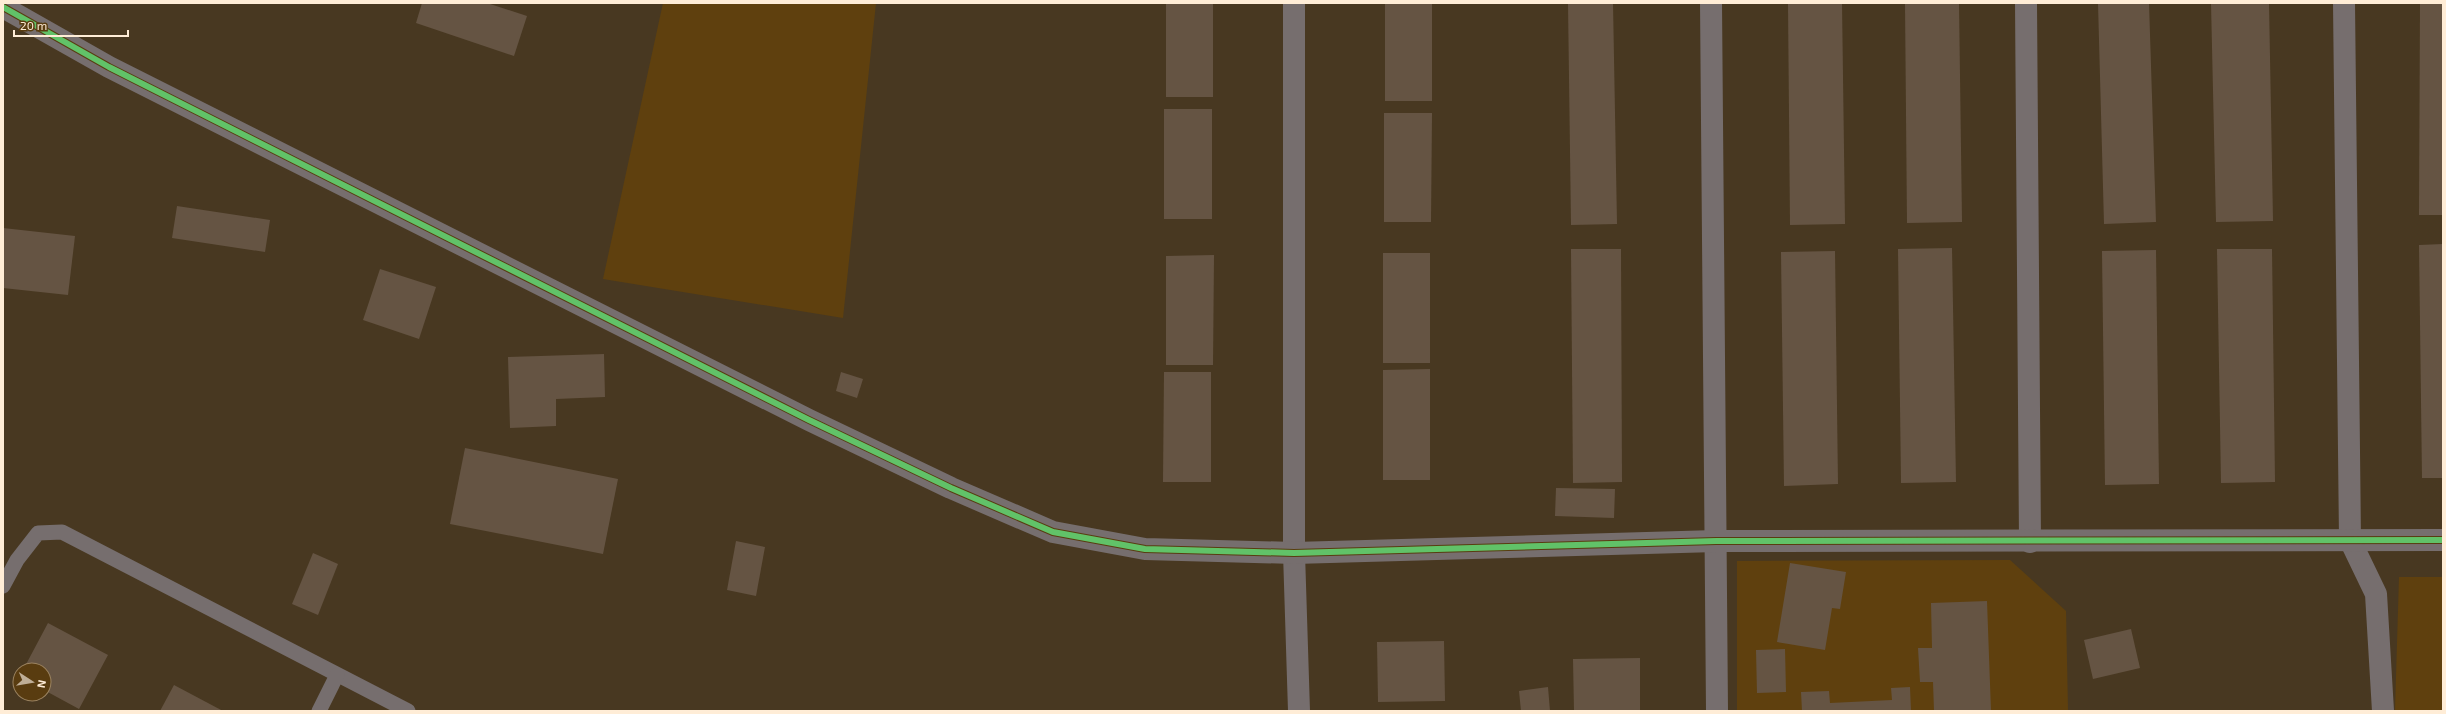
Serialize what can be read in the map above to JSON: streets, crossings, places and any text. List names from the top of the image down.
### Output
{
  "scale_bar": "20 m",
  "north": "right"
}
